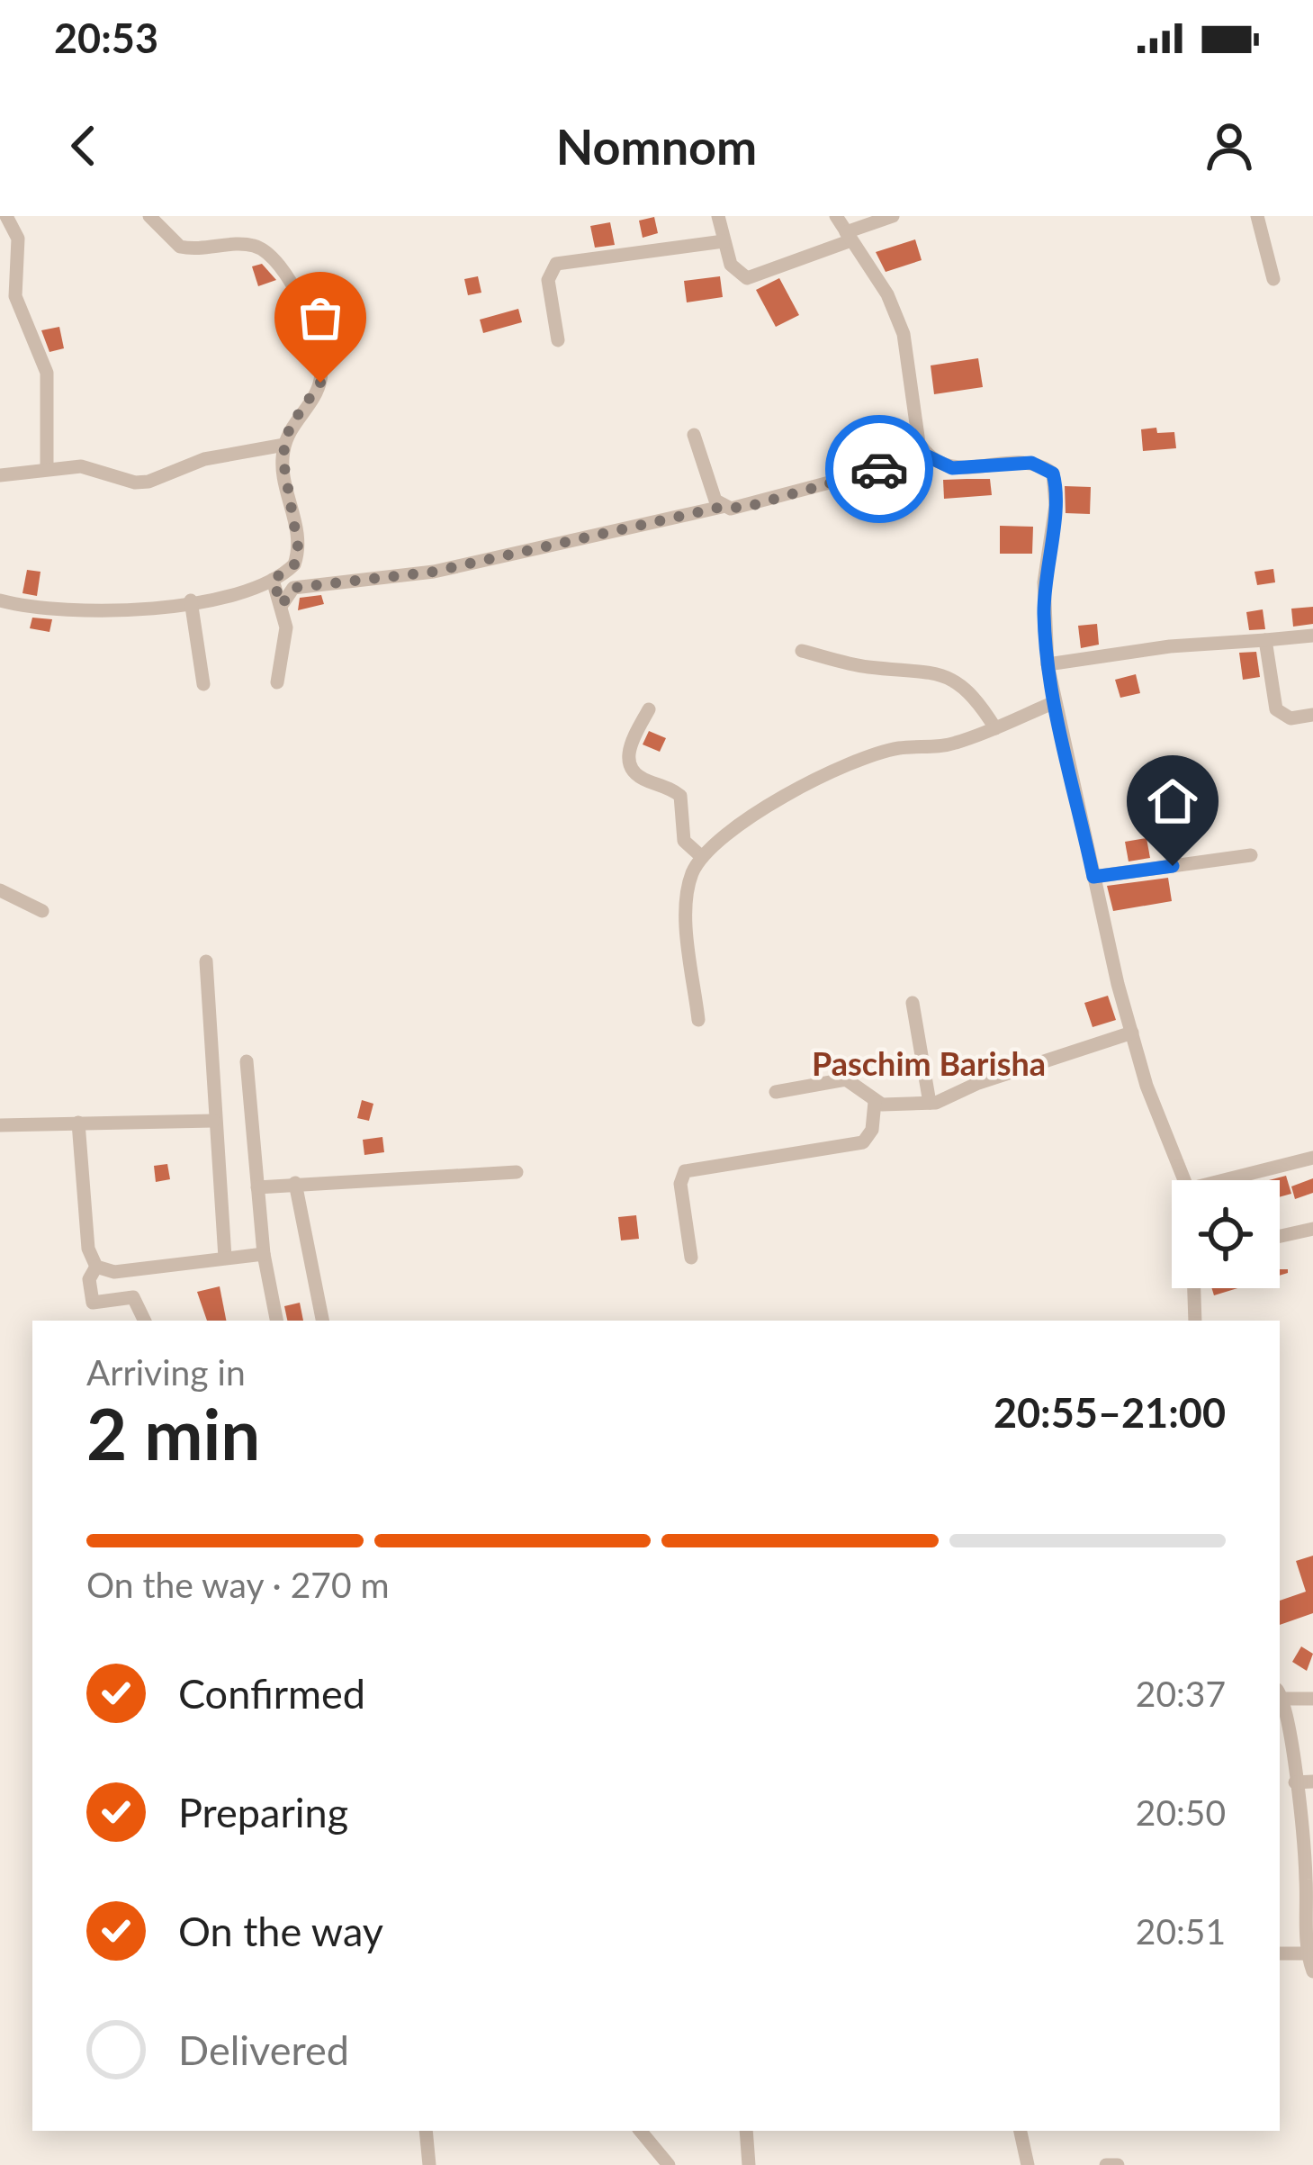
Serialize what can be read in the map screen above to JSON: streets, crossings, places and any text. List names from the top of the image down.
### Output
{
  "districts": ["Paschim Barisha"],
  "page": {
    "status": "20:53",
    "header": "Nomnom",
    "heading": ["2 min", "Arriving in", "20:55–21:00"],
    "bar": "On the way · 270 m",
    "list": [
      ["Confirmed", "20:37"],
      ["Preparing", "20:50"],
      ["On the way", "20:51"],
      "Delivered"
    ]
  }
}
